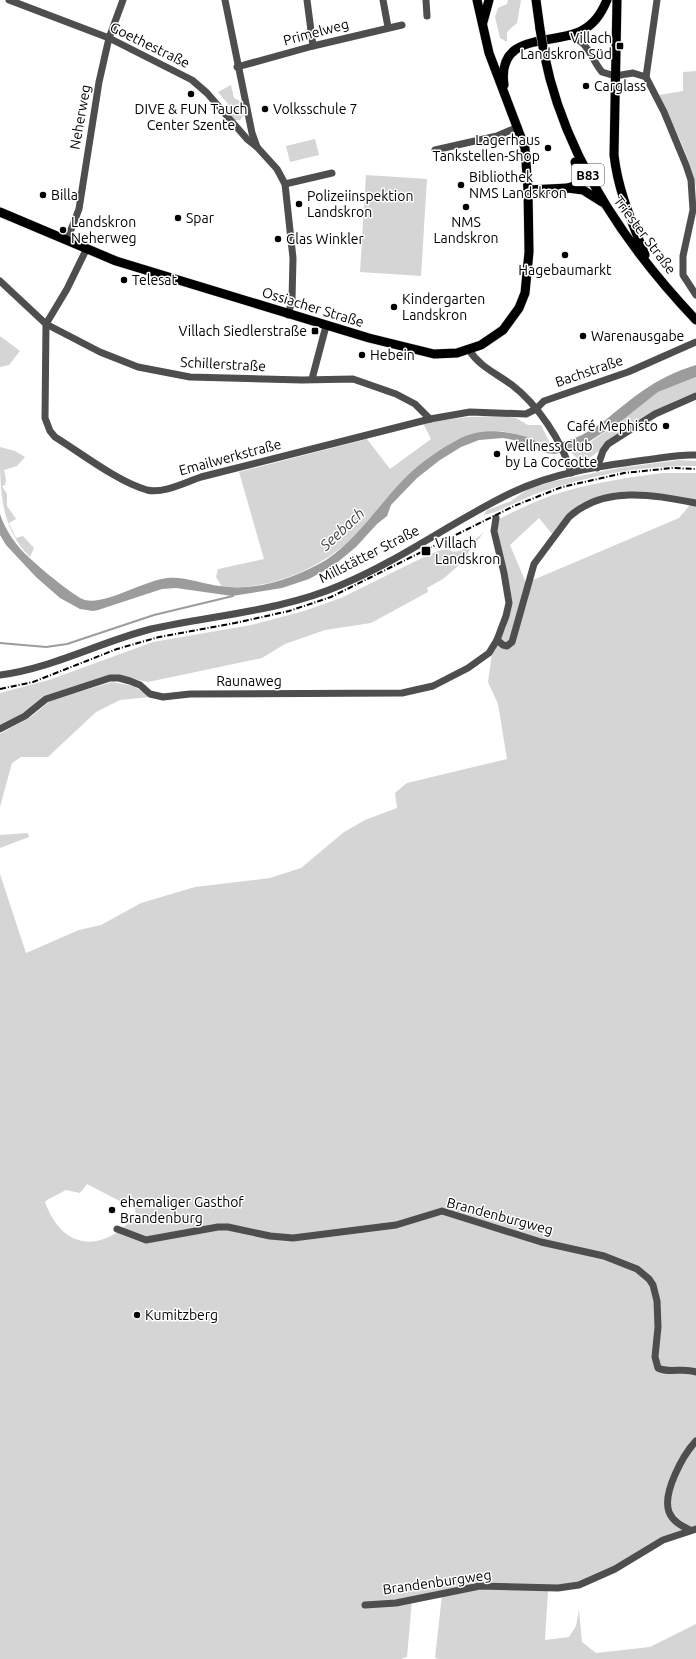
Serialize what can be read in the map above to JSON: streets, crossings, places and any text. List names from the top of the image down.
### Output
{
  "streets": {
    "main road": ["B83", "Triester Straße", "Ossiacher Straße"],
    "street": [
      "Primelweg",
      "Goethestraße",
      "Neherweg",
      "Schillerstraße",
      "Bachstraße",
      "Emailwerkstraße",
      "Millstätter Straße",
      "Raunaweg",
      "Brandenburgweg"
    ]
  },
  "crossings": [
    ["Goethestraße", "Neherweg"],
    ["Neherweg", "Ossiacher Straße"],
    ["Ossiacher Straße", "Emailwerkstraße"],
    ["Schillerstraße", "Emailwerkstraße"],
    ["Bachstraße", "Emailwerkstraße"]
  ],
  "water": ["Seebach"],
  "places": {
    "transit": ["Villach Landskron Süd", "Villach Siedlerstraße", "Villach Landskron"],
    "other": [
      "Carglass",
      "DIVE & FUN Tauch Center Szente",
      "Volksschule 7",
      "Lagerhaus Tankstellen-Shop",
      "Bibliothek NMS Landskron",
      "Billa",
      "Polizeiinspektion Landskron",
      "NMS Landskron",
      "Spar",
      "Landskron Neherweg",
      "Glas Winkler",
      "Hagebaumarkt",
      "Telesat",
      "Kindergarten Landskron",
      "Warenausgabe",
      "Hebein",
      "Café Mephisto",
      "Wellness Club by La Coccotte",
      "ehemaliger Gasthof Brandenburg",
      "Kumitzberg"
    ]
  }
}
